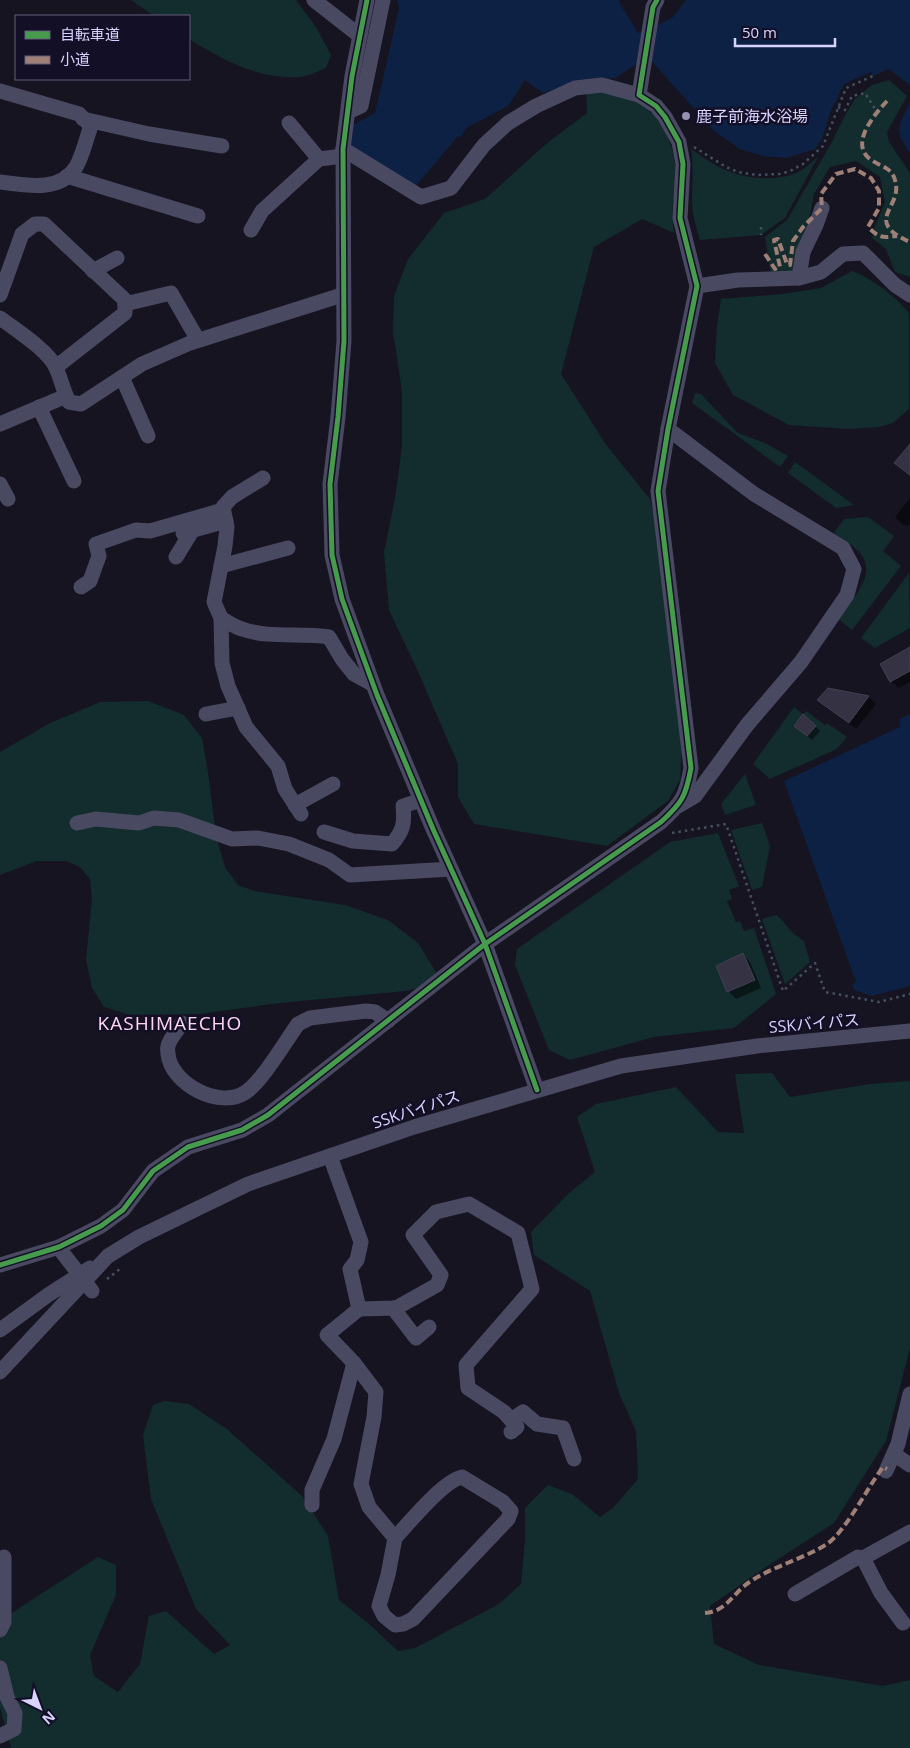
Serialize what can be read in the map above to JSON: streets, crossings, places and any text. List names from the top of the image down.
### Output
{
  "streets": {
    "street": ["SSKバイパス"]
  },
  "districts": ["KASHIMAECHO"],
  "places": ["鹿子前海水浴場"],
  "legend": ["自転車道", "小道"],
  "scale_bar": "50 m",
  "north": "bottom right"
}
